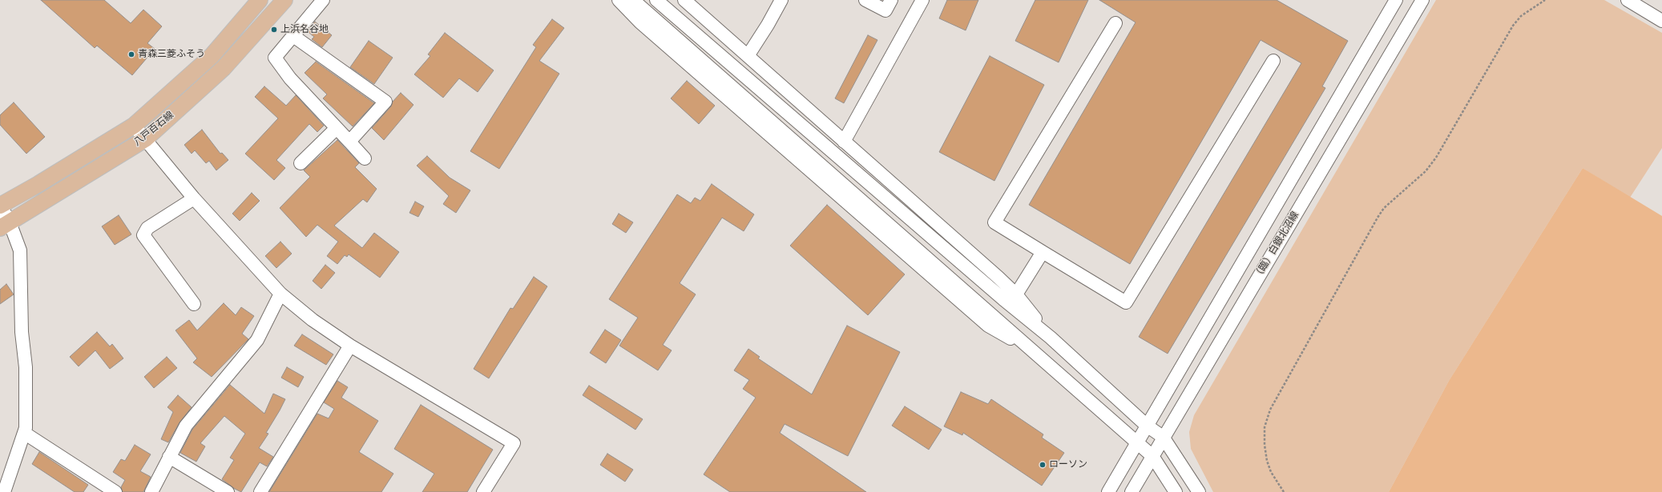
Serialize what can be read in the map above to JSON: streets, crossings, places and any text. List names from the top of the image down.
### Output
{
  "streets": {
    "main road": ["八戸百石線"],
    "street": ["（臨）白銀北沼線"]
  },
  "places": ["上浜名谷地", "青森三菱ふそう", "ローソン"]
}
